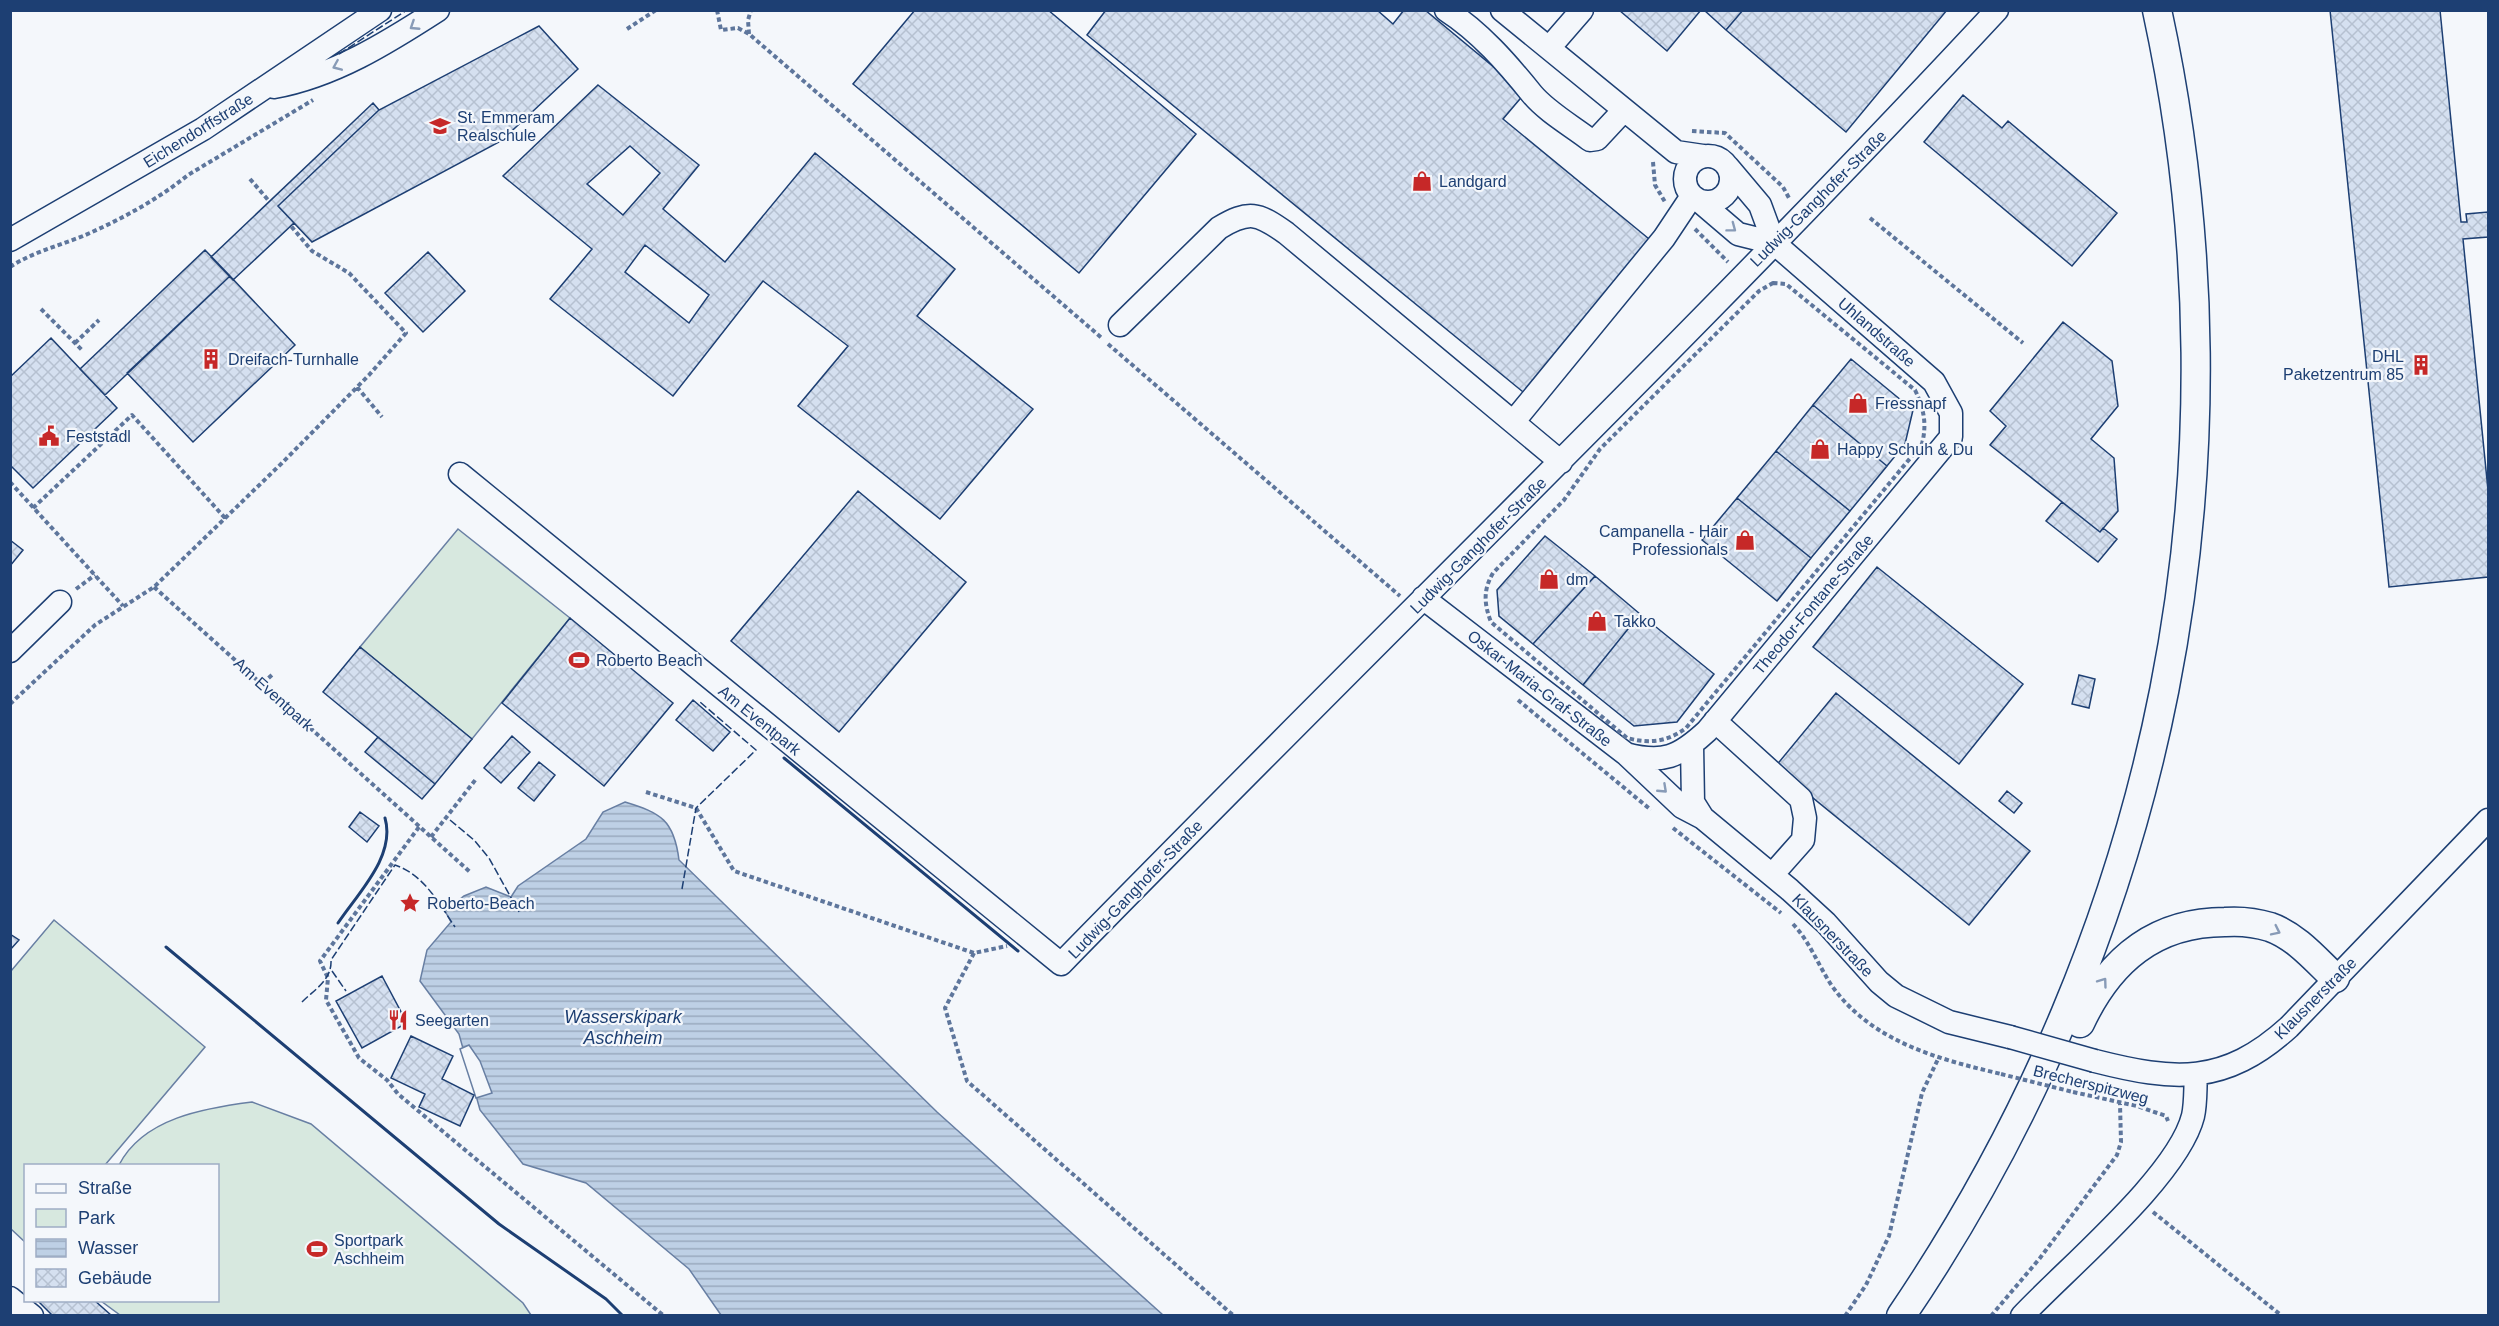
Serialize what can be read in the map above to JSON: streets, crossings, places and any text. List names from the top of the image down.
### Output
{
  "streets": {
    "street": [
      "Eichendorffstraße",
      "Ludwig-Ganghofer-Straße",
      "Uhlandstraße",
      "Theodor-Fontane-Straße",
      "Oskar-Maria-Graf-Straße",
      "Am Eventpark",
      "Klausnerstraße"
    ],
    "path": ["Brecherspitzweg"]
  },
  "crossings": [
    ["Ludwig-Ganghofer-Straße", "Uhlandstraße"],
    ["Ludwig-Ganghofer-Straße", "Oskar-Maria-Graf-Straße"],
    ["Ludwig-Ganghofer-Straße", "Am Eventpark"],
    ["Uhlandstraße", "Theodor-Fontane-Straße"],
    ["Theodor-Fontane-Straße", "Oskar-Maria-Graf-Straße"],
    ["Oskar-Maria-Graf-Straße", "Klausnerstraße"]
  ],
  "water": ["Wasserskipark Aschheim"],
  "places": {
    "school or university": ["St. Emmeram Realschule"],
    "shop": [
      "Landgard",
      "Fressnapf",
      "Happy Schuh & Du",
      "Campanella - Hair Professionals",
      "dm",
      "Takko"
    ],
    "building": ["Dreifach-Turnhalle", "DHL Paketzentrum 85"],
    "public building": ["Feststadl"],
    "sports": ["Roberto Beach", "Sportpark Aschheim"],
    "place": ["Roberto-Beach"],
    "restaurant": ["Seegarten"]
  },
  "legend": [
    "Straße",
    "Park",
    "Wasser",
    "Gebäude"
  ]
}
